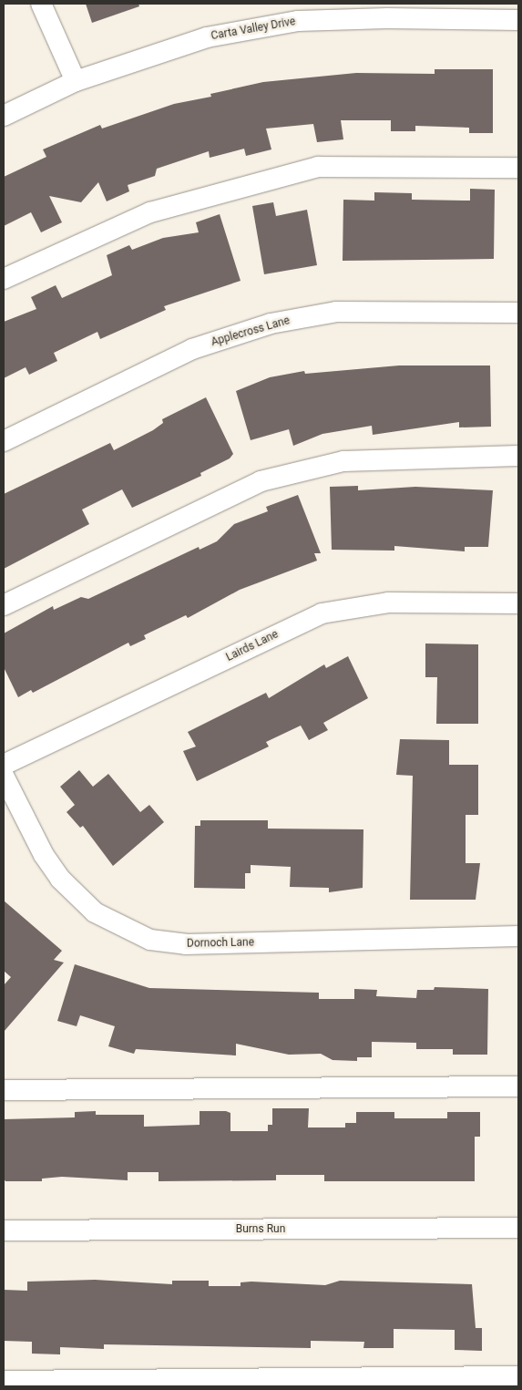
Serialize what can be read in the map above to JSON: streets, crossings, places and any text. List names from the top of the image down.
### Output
{
  "streets": {
    "street": [
      "Carta Valley Drive",
      "Applecross Lane",
      "Lairds Lane",
      "Dornoch Lane",
      "Burns Run"
    ]
  }
}
